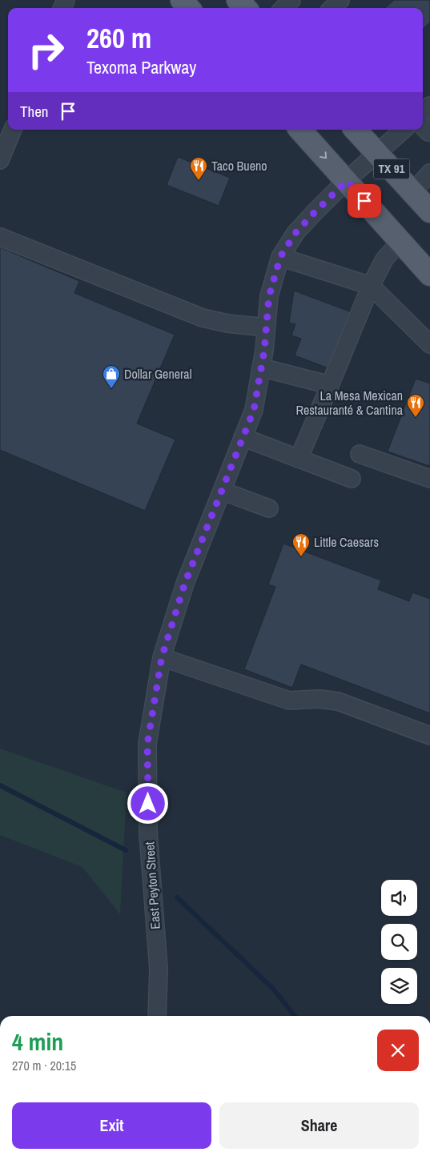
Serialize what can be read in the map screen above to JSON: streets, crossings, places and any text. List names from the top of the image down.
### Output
{
  "streets": {
    "main road": ["TX 91"],
    "street": ["East Peyton Street"]
  },
  "crossings": [
    ["TX 91", "East Peyton Street"]
  ],
  "places": {
    "restaurant": ["Taco Bueno", "La Mesa Mexican Restauranté & Cantina", "Little Caesars"],
    "shop": ["Dollar General"]
  },
  "page": {
    "turn": ["260 m", "Texoma Parkway"],
    "then": "Then",
    "heading": ["4 min", "270 m · 20:15"],
    "buttons": ["Exit", "Share"]
  }
}
